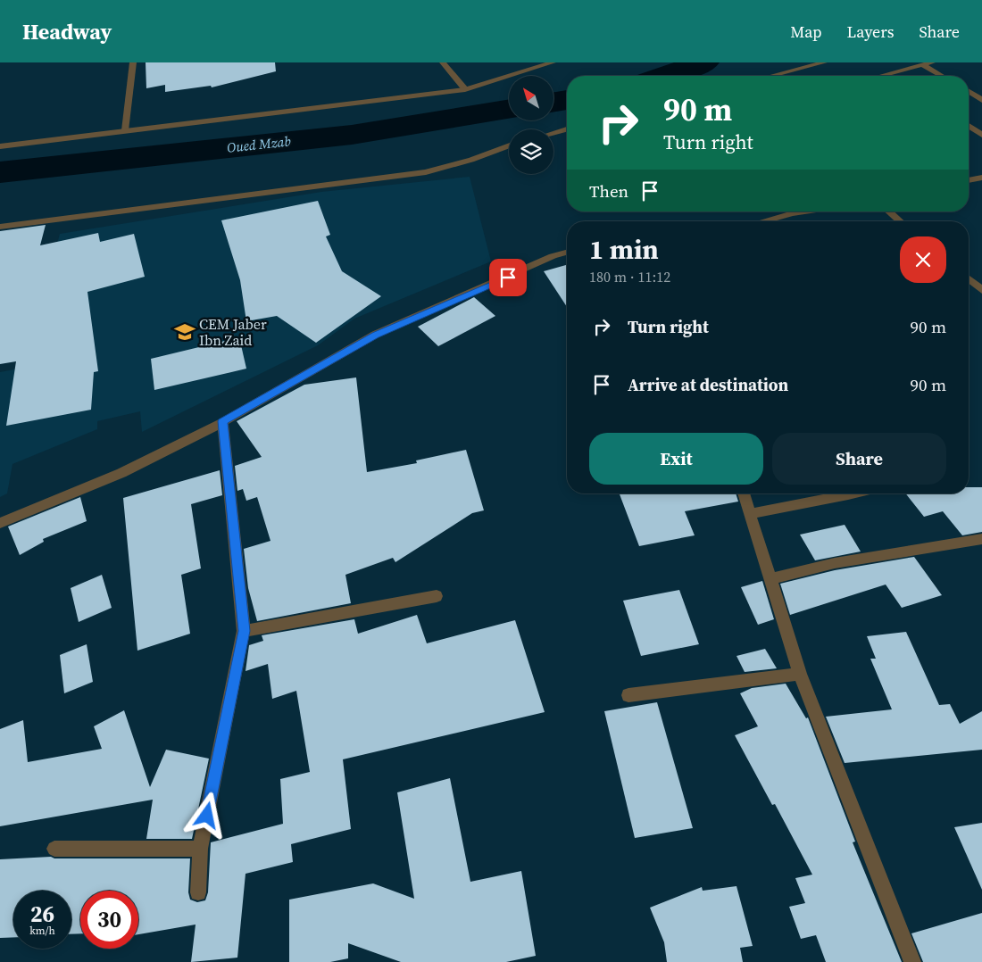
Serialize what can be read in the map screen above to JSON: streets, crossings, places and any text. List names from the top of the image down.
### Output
{
  "water": ["Oued Mzab"],
  "places": {
    "school or university": ["CEM Jaber Ibn Zaid"]
  },
  "north": "top left",
  "page": {
    "header": "Headway",
    "nav": ["Map", "Layers", "Share"],
    "turn": ["90 m", "Turn right"],
    "then": "Then",
    "heading": ["1 min", "180 m · 11:12"],
    "list": [
      {
        "name": "Turn right",
        "value": "90 m"
      },
      {
        "name": "Arrive at destination",
        "value": "90 m"
      }
    ],
    "buttons": ["Exit", "Share"],
    "speed": "26 km/h",
    "limit": "30"
  }
}
